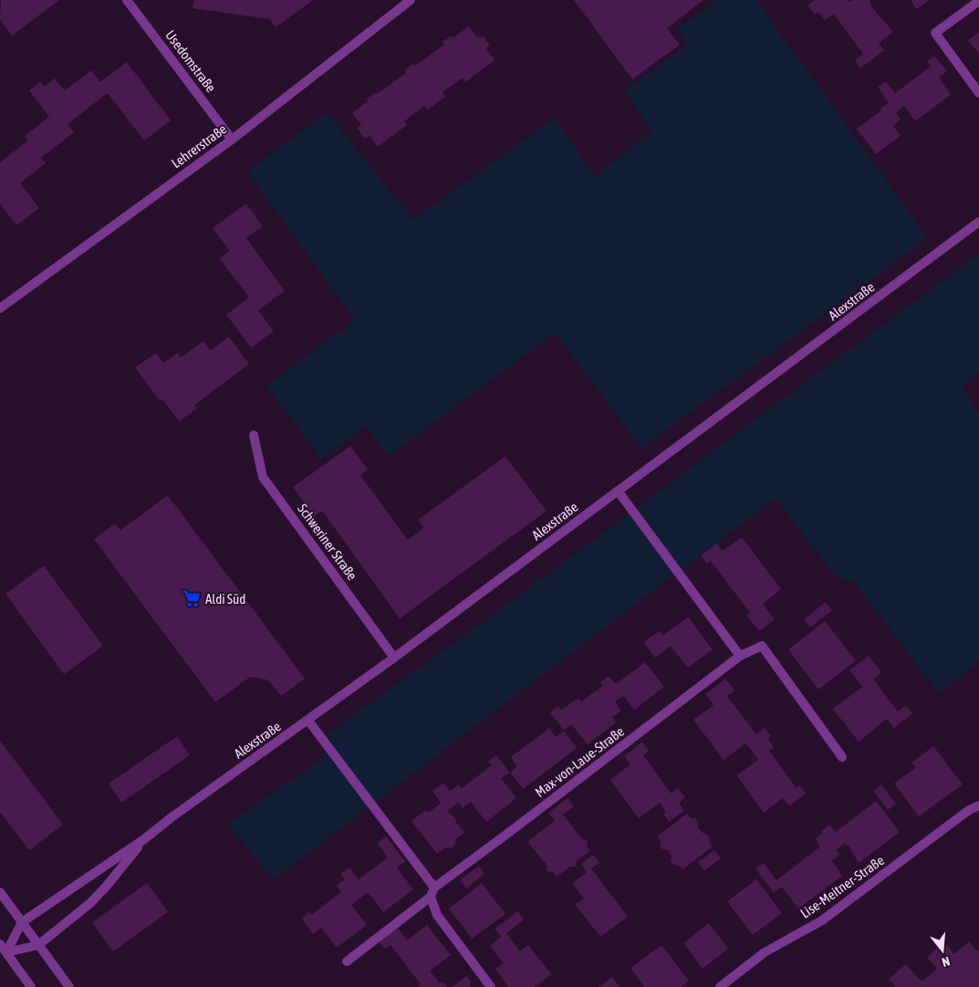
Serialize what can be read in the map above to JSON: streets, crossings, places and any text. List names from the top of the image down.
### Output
{
  "streets": {
    "street": [
      "Usedomstraße",
      "Lehrerstraße",
      "Alexstraße",
      "Schweriner Straße",
      "Max-von-Laue-Straße",
      "Lise-Meitner-Straße"
    ]
  },
  "crossings": [
    ["Usedomstraße", "Lehrerstraße"],
    ["Alexstraße", "Schweriner Straße"]
  ],
  "places": {
    "supermarket": ["Aldi Süd"]
  },
  "north": "bottom"
}
